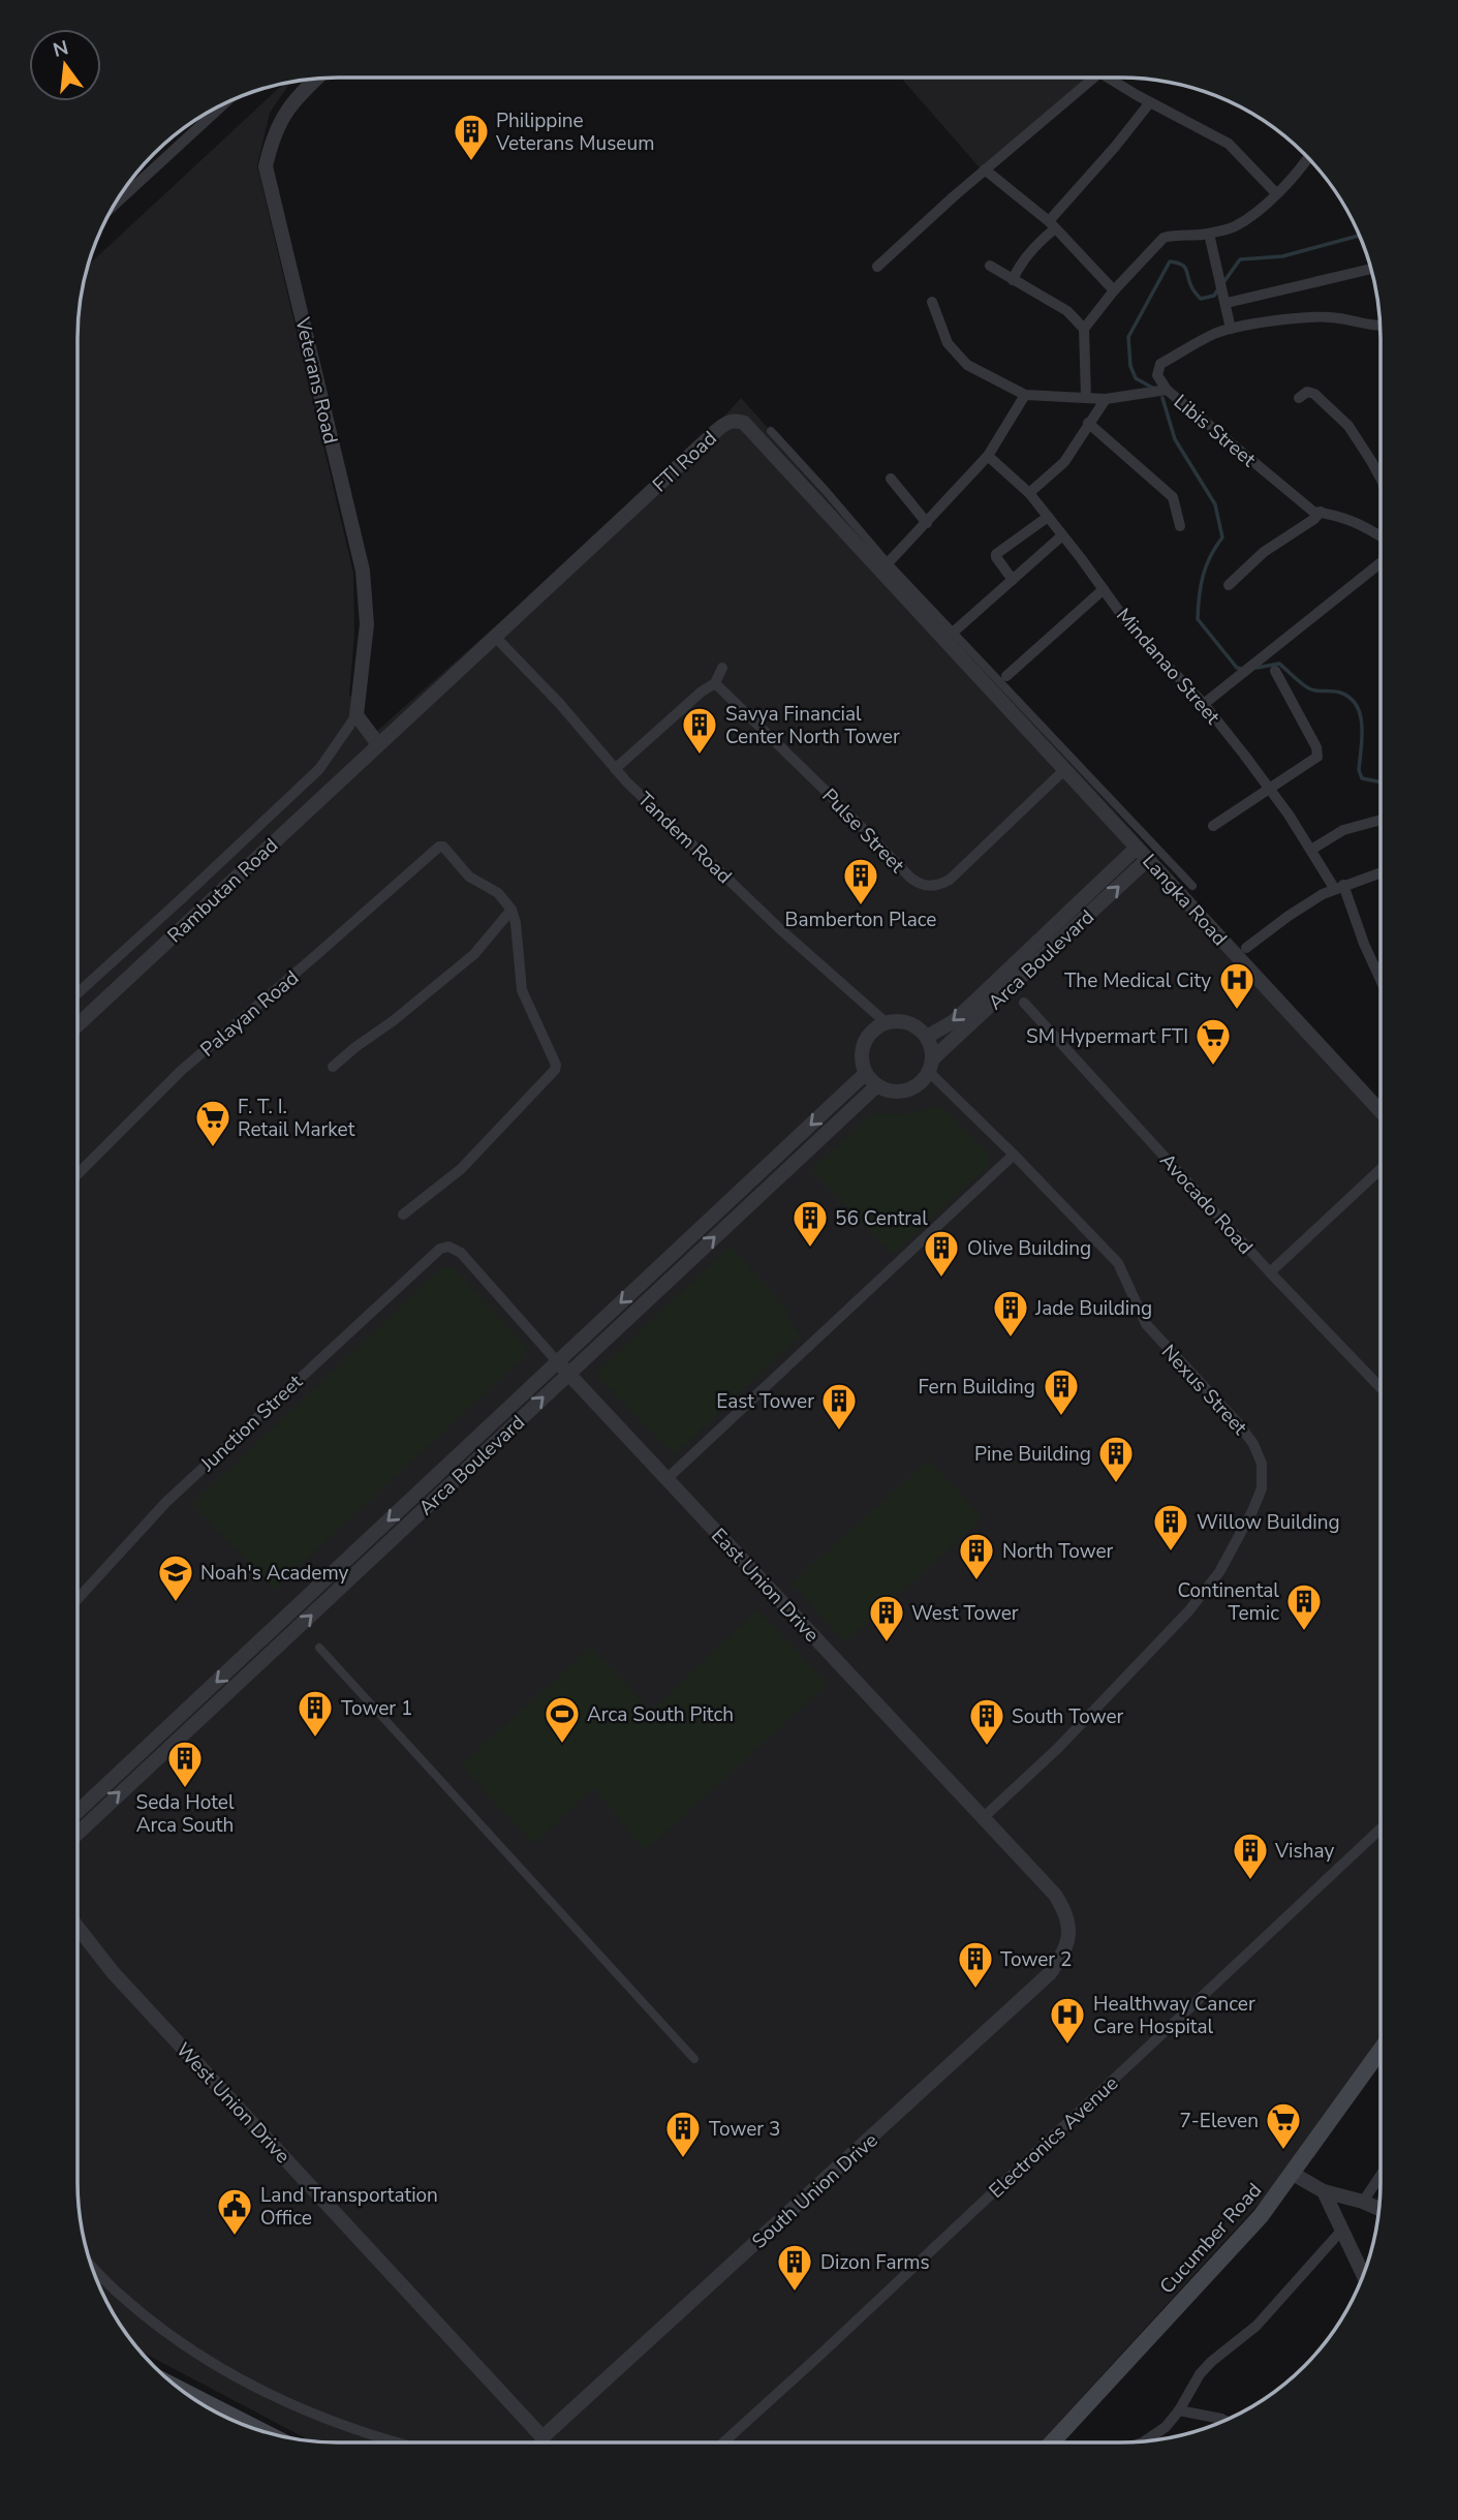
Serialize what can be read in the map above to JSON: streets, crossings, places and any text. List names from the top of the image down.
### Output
{
  "streets": {
    "main road": ["Cucumber Road"],
    "street": [
      "Veterans Road",
      "Libis Street",
      "FTI Road",
      "Mindanao Street",
      "Pulse Street",
      "Tandem Road",
      "Rambutan Road",
      "Langka Road",
      "Arca Boulevard",
      "Palayan Road",
      "Avocado Road",
      "Nexus Street",
      "Junction Street",
      "East Union Drive",
      "West Union Drive",
      "Electronics Avenue",
      "South Union Drive"
    ]
  },
  "crossings": [
    ["FTI Road", "Pulse Street"],
    ["FTI Road", "Tandem Road"],
    ["FTI Road", "Rambutan Road"],
    ["FTI Road", "Langka Road"],
    ["Pulse Street", "Langka Road"],
    ["Tandem Road", "Arca Boulevard"],
    ["Tandem Road", "Nexus Street"],
    ["Langka Road", "Arca Boulevard"],
    ["Arca Boulevard", "Nexus Street"],
    ["Arca Boulevard", "East Union Drive"],
    ["Nexus Street", "East Union Drive"],
    ["Junction Street", "East Union Drive"],
    ["East Union Drive", "South Union Drive"]
  ],
  "places": {
    "building": [
      "Philippine Veterans Museum",
      "Savya Financial Center North Tower",
      "Bamberton Place",
      "56 Central",
      "Olive Building",
      "Jade Building",
      "Fern Building",
      "East Tower",
      "Pine Building",
      "Willow Building",
      "North Tower",
      "Continental Temic",
      "West Tower",
      "Tower 1",
      "South Tower",
      "Seda Hotel Arca South",
      "Vishay",
      "Tower 2",
      "Tower 3",
      "Dizon Farms"
    ],
    "hospital": ["The Medical City", "Healthway Cancer Care Hospital"],
    "supermarket": ["SM Hypermart FTI", "F. T. I. Retail Market", "7-Eleven"],
    "school or university": ["Noah's Academy"],
    "sports": ["Arca South Pitch"],
    "public building": ["Land Transportation Office"]
  },
  "north": "top"
}
